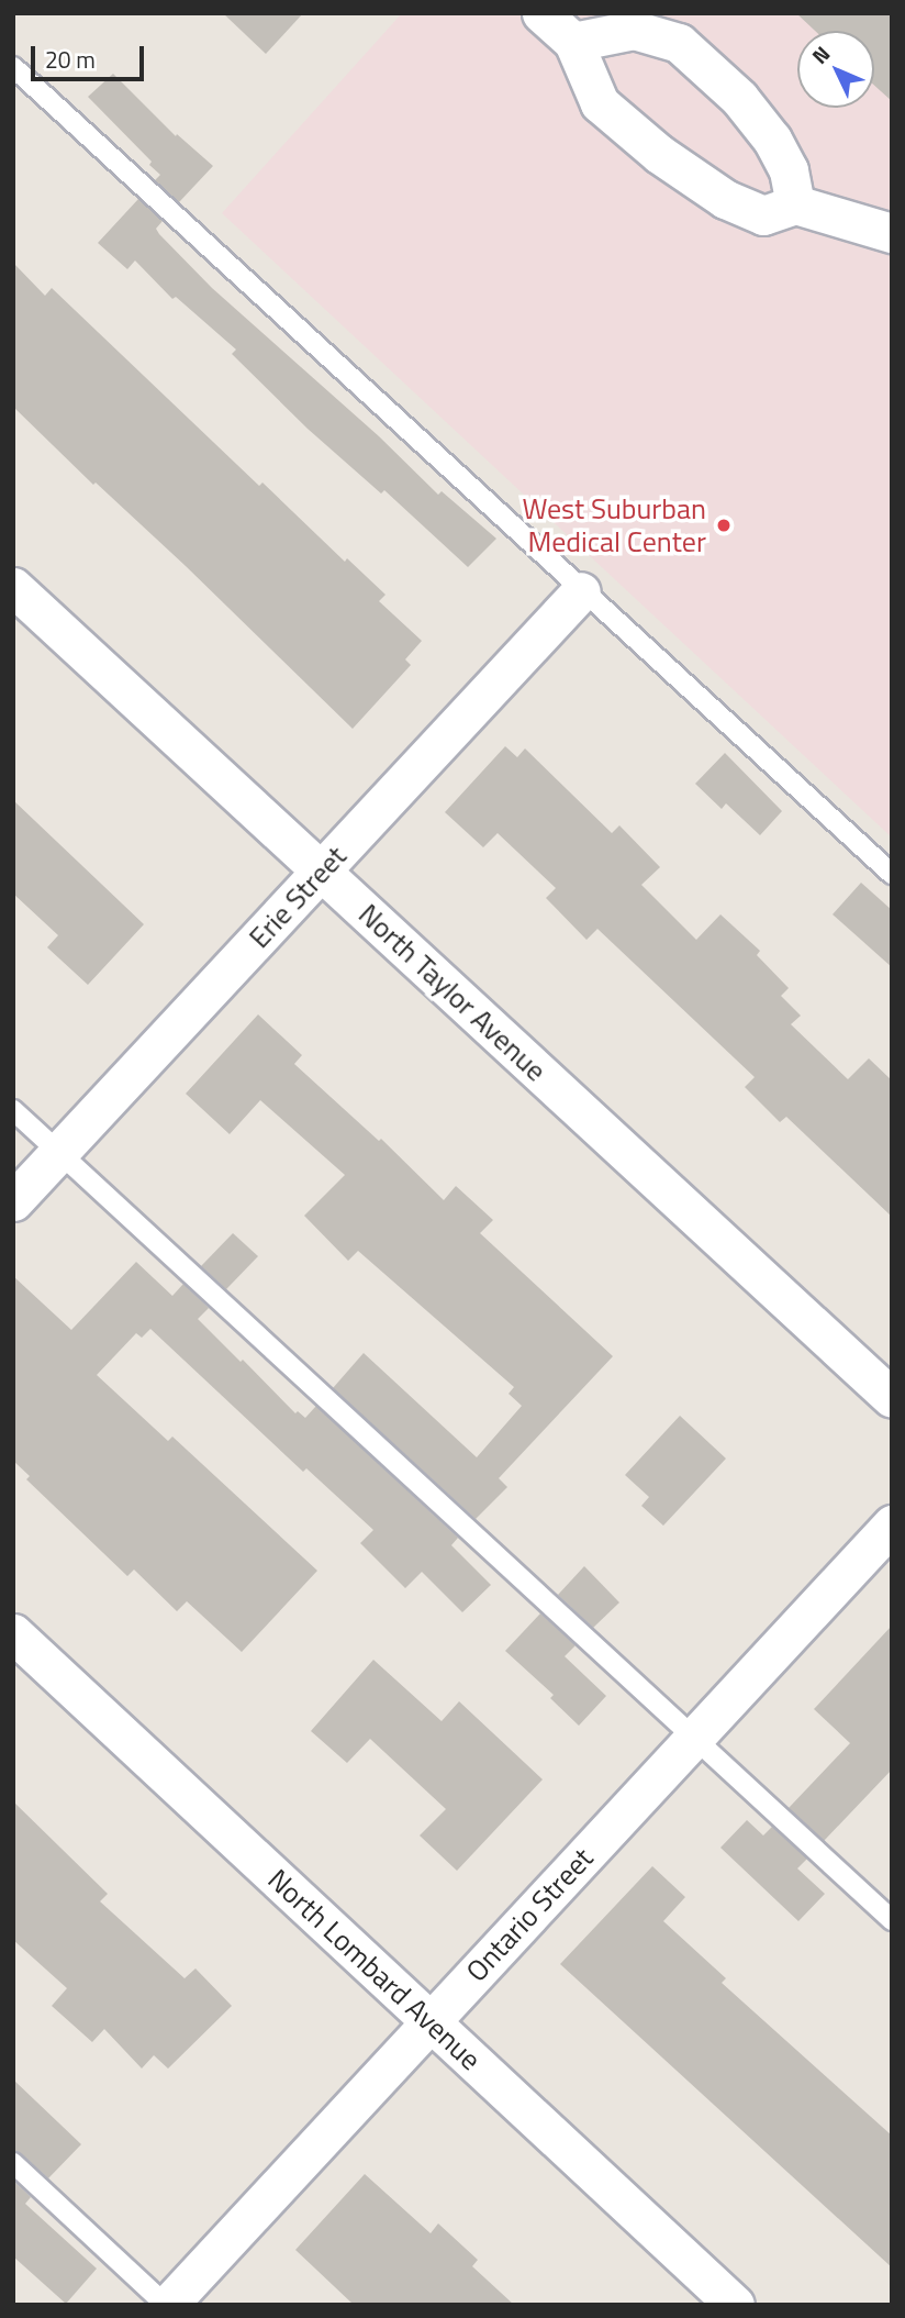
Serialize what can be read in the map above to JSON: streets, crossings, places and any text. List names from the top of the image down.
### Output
{
  "streets": {
    "street": [
      "Erie Street",
      "North Taylor Avenue",
      "Ontario Street",
      "North Lombard Avenue"
    ]
  },
  "crossings": [
    ["Erie Street", "North Taylor Avenue"],
    ["Ontario Street", "North Lombard Avenue"]
  ],
  "places": ["West Suburban Medical Center"],
  "scale_bar": "20 m",
  "north": "top left"
}
